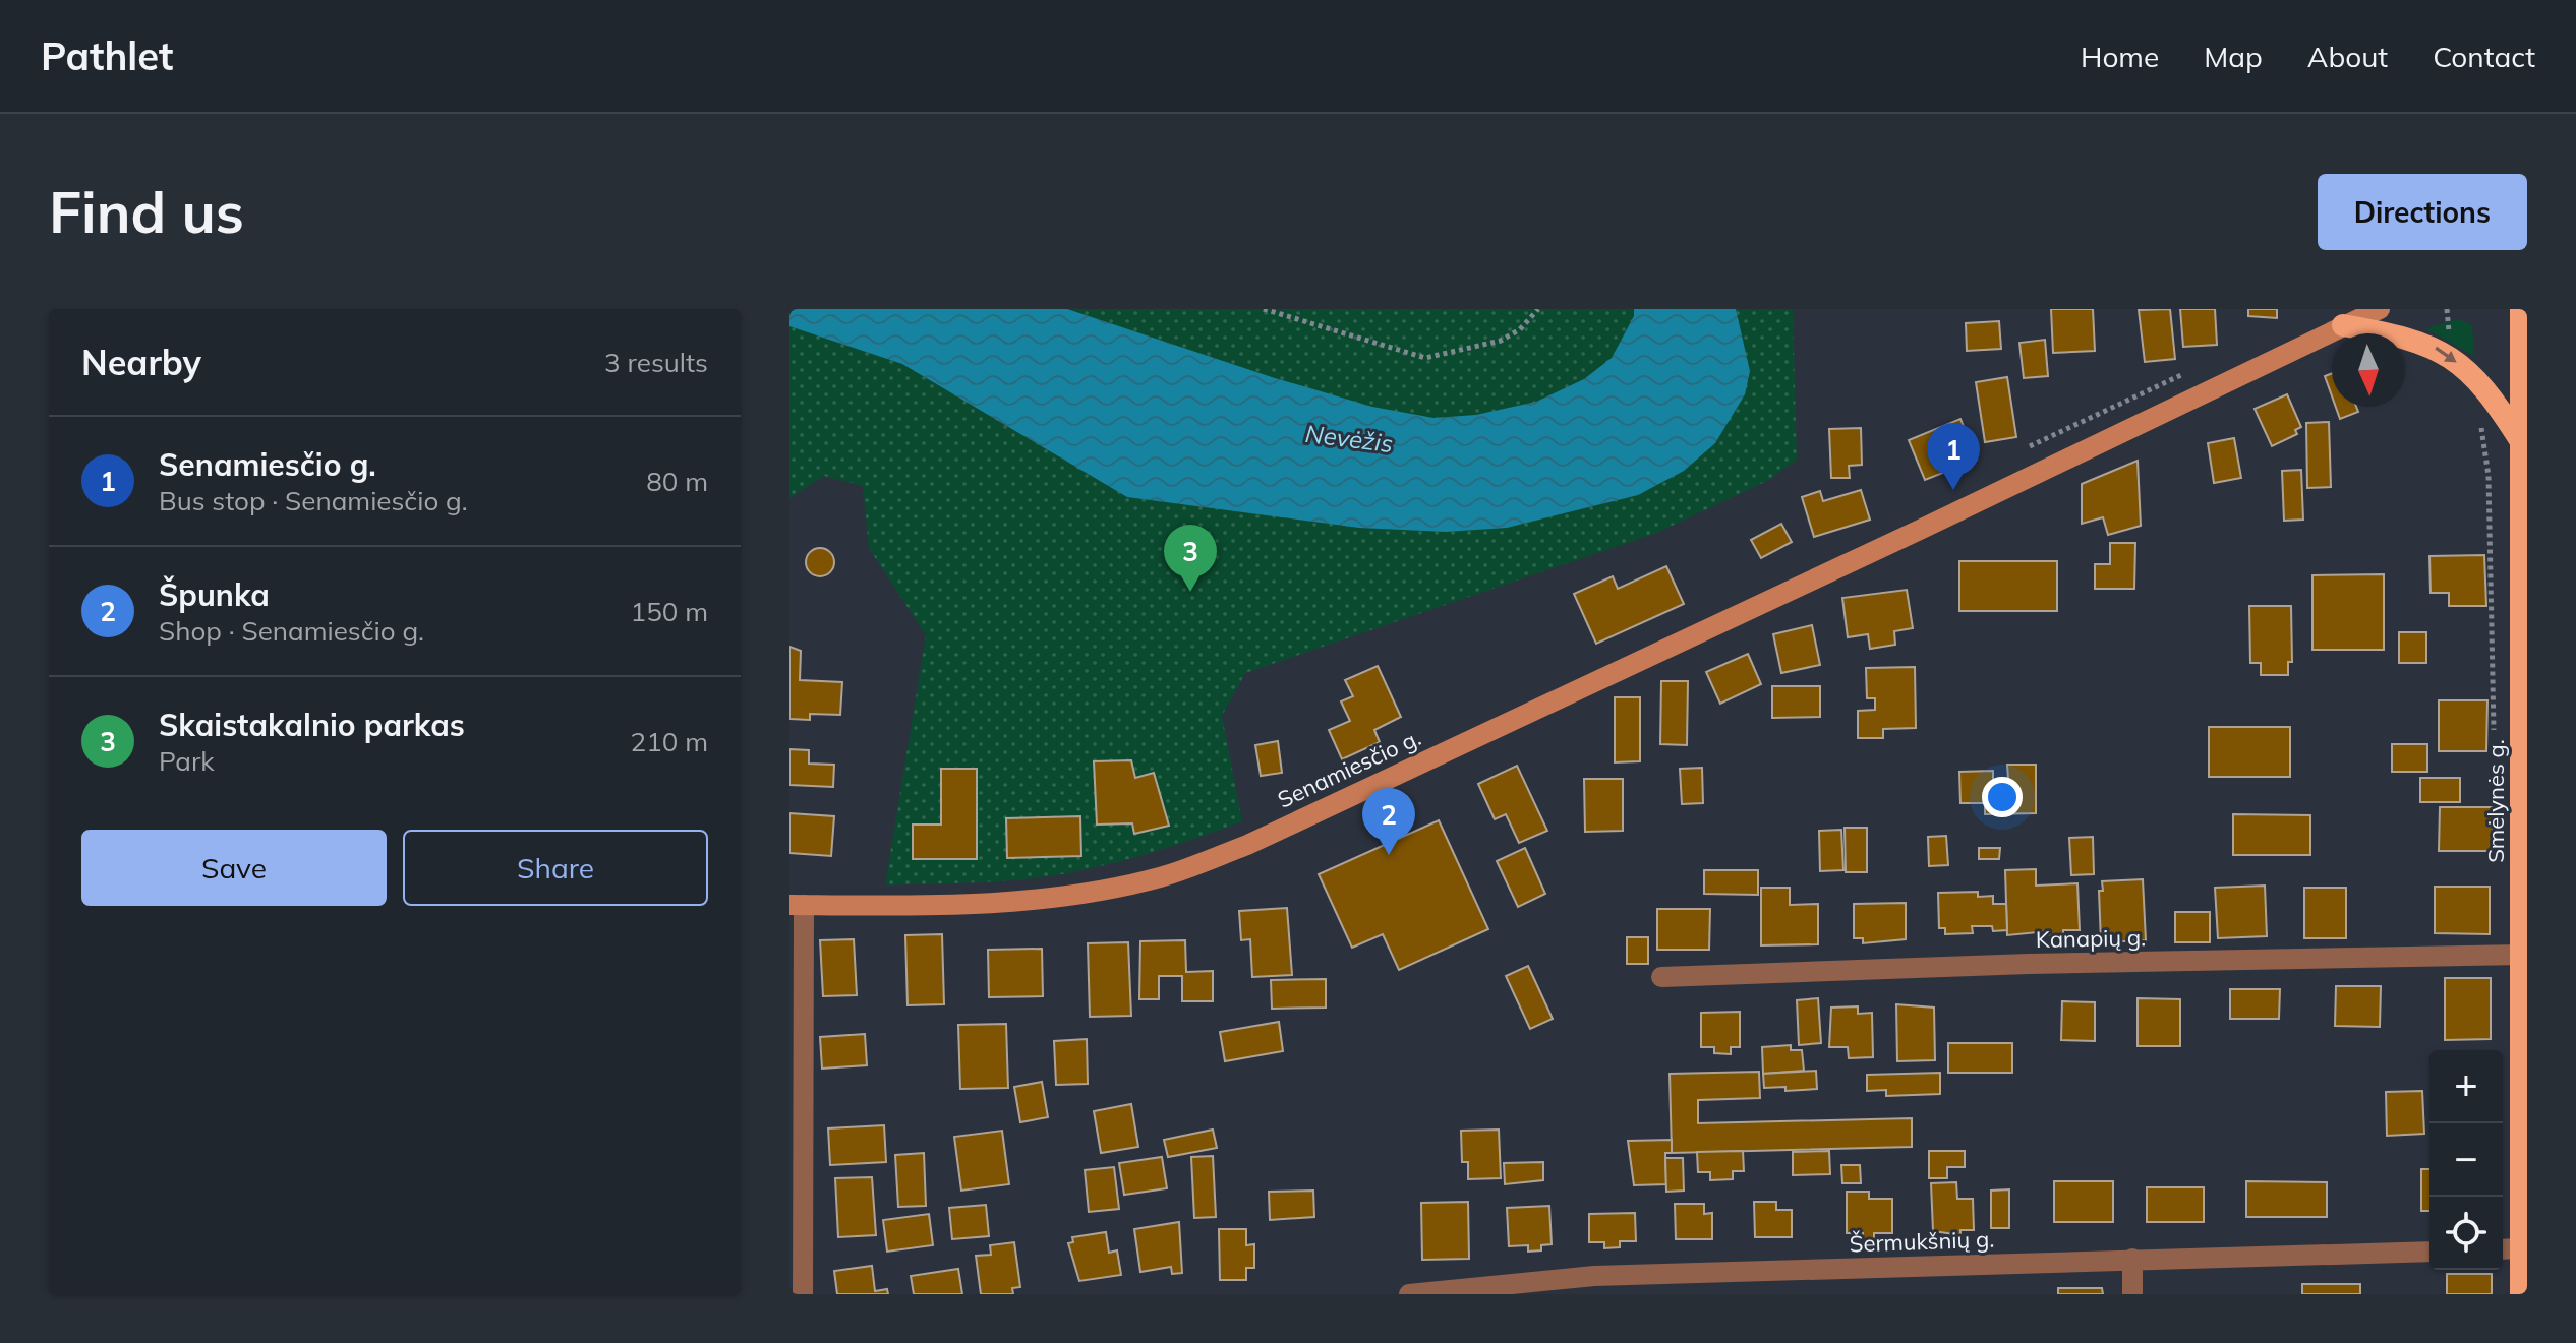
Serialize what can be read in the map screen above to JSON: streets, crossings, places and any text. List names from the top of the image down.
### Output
{
  "streets": {
    "highway": ["Smėlynės g."],
    "main road": ["Senamiesčio g."],
    "street": ["Kanapių g.", "Šermukšnių g."]
  },
  "crossings": [
    ["Smėlynės g.", "Kanapių g."]
  ],
  "water": ["Nevėžis"],
  "north": "bottom",
  "page": {
    "header": "Pathlet",
    "nav": [
      "Home",
      "Map",
      "About",
      "Contact"
    ],
    "buttons": [
      "Directions",
      ["Save", "Share"]
    ],
    "title": "Find us",
    "heading": ["Nearby", "3 results"],
    "list": [
      {
        "mark": "1",
        "name": "Senamiesčio g.",
        "note": "Bus stop · Senamiesčio g.",
        "value": "80 m"
      },
      {
        "mark": "2",
        "name": "Špunka",
        "note": "Shop · Senamiesčio g.",
        "value": "150 m"
      },
      {
        "mark": "3",
        "name": "Skaistakalnio parkas",
        "note": "Park",
        "value": "210 m"
      }
    ],
    "pins": ["1", "3", "2"],
    "map_buttons": ["+", "−"]
  }
}
